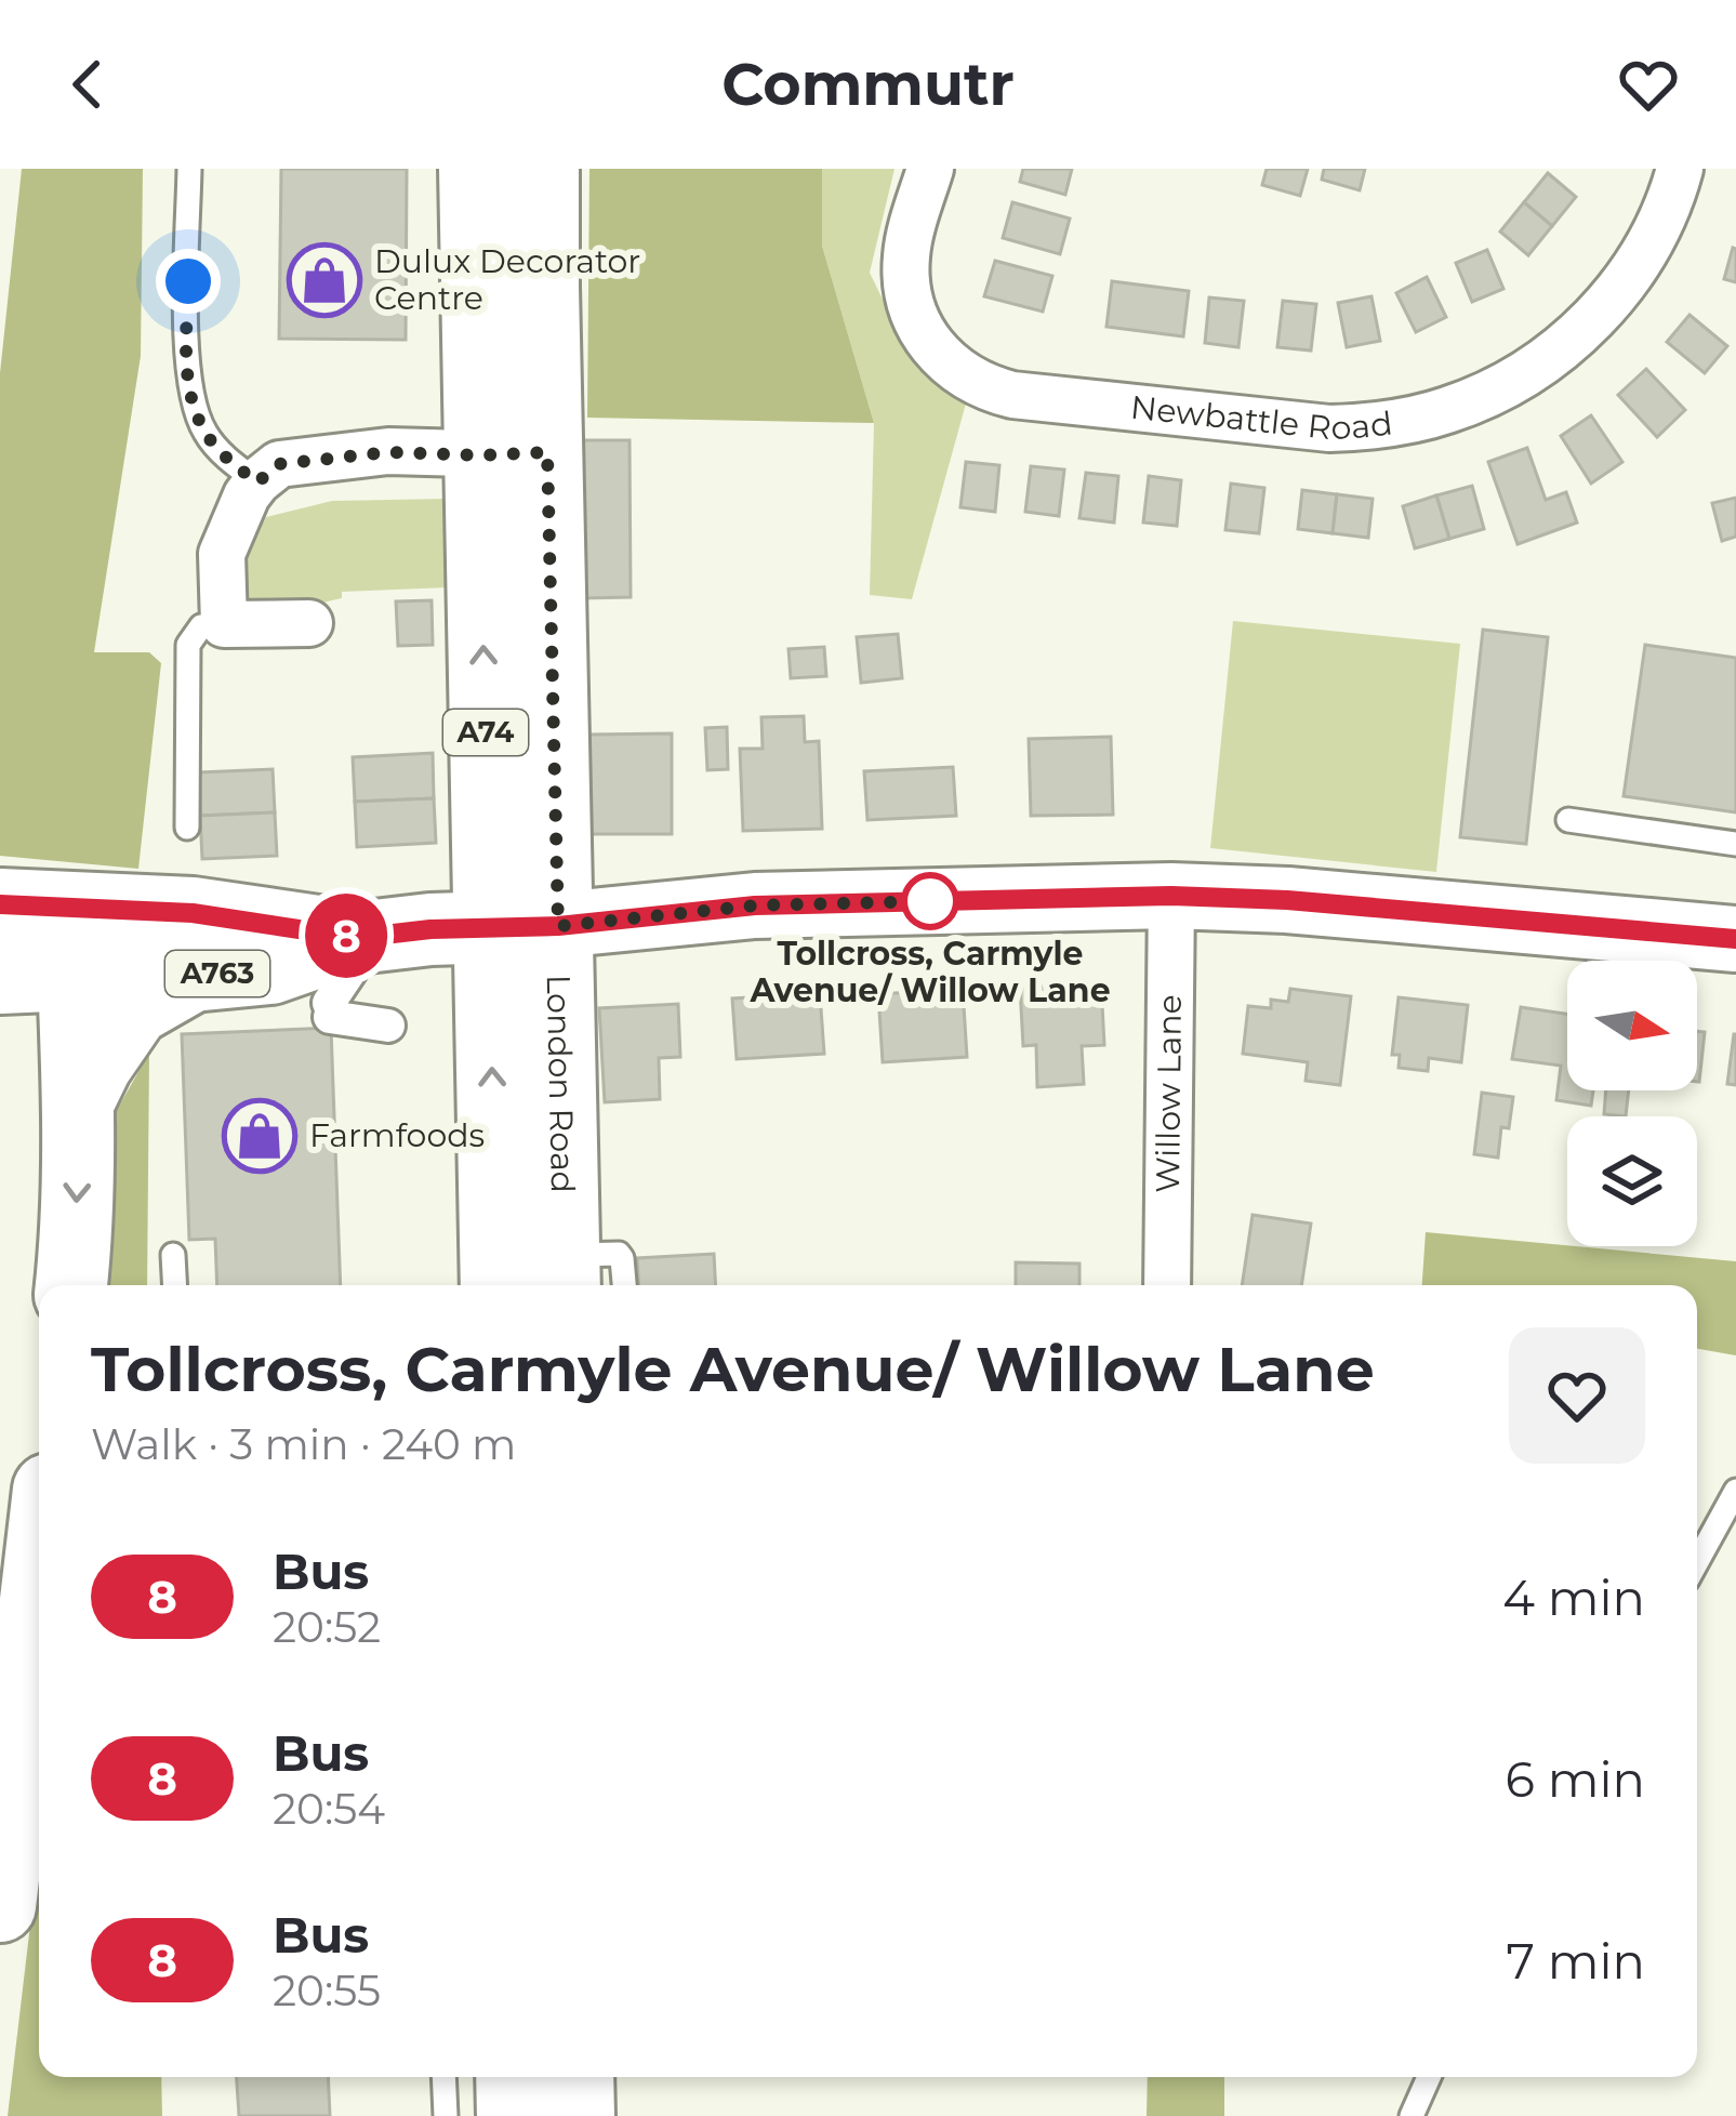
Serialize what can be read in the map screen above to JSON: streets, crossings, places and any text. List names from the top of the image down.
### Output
{
  "streets": {
    "main road": ["A74", "A763", "London Road"],
    "street": ["Newbattle Road", "Willow Lane"]
  },
  "crossings": [
    ["A763", "London Road"]
  ],
  "places": {
    "shop": ["Dulux Decorator Centre", "Farmfoods"],
    "other": ["Tollcross, Carmyle Avenue/ Willow Lane"]
  },
  "lines": ["bus line 8"],
  "north": "right",
  "page": {
    "header": "Commutr",
    "on_map": "8",
    "heading": ["Tollcross, Carmyle Avenue/ Willow Lane", "Walk · 3 min · 240 m"],
    "list": [
      {
        "mark": "8",
        "name": "Bus",
        "note": "20:52",
        "value": "4 min"
      },
      {
        "mark": "8",
        "name": "Bus",
        "note": "20:54",
        "value": "6 min"
      },
      {
        "mark": "8",
        "name": "Bus",
        "note": "20:55",
        "value": "7 min"
      }
    ]
  }
}
